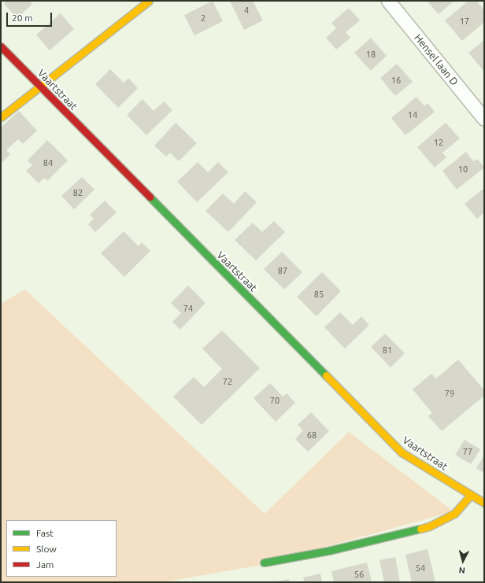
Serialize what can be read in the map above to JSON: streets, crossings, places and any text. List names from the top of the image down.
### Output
{
  "streets": {
    "main road": ["Vaartstraat"],
    "street": ["Hensel laan D"]
  },
  "house_numbers": [
    "4",
    "2",
    "17",
    "18",
    "16",
    "14",
    "12",
    "84",
    "10",
    "82",
    "87",
    "85",
    "74",
    "81",
    "72",
    "79",
    "70",
    "68",
    "77",
    "54",
    "56"
  ],
  "legend": ["Fast", "Slow", "Jam"],
  "scale_bar": "20 m",
  "north": "bottom"
}
